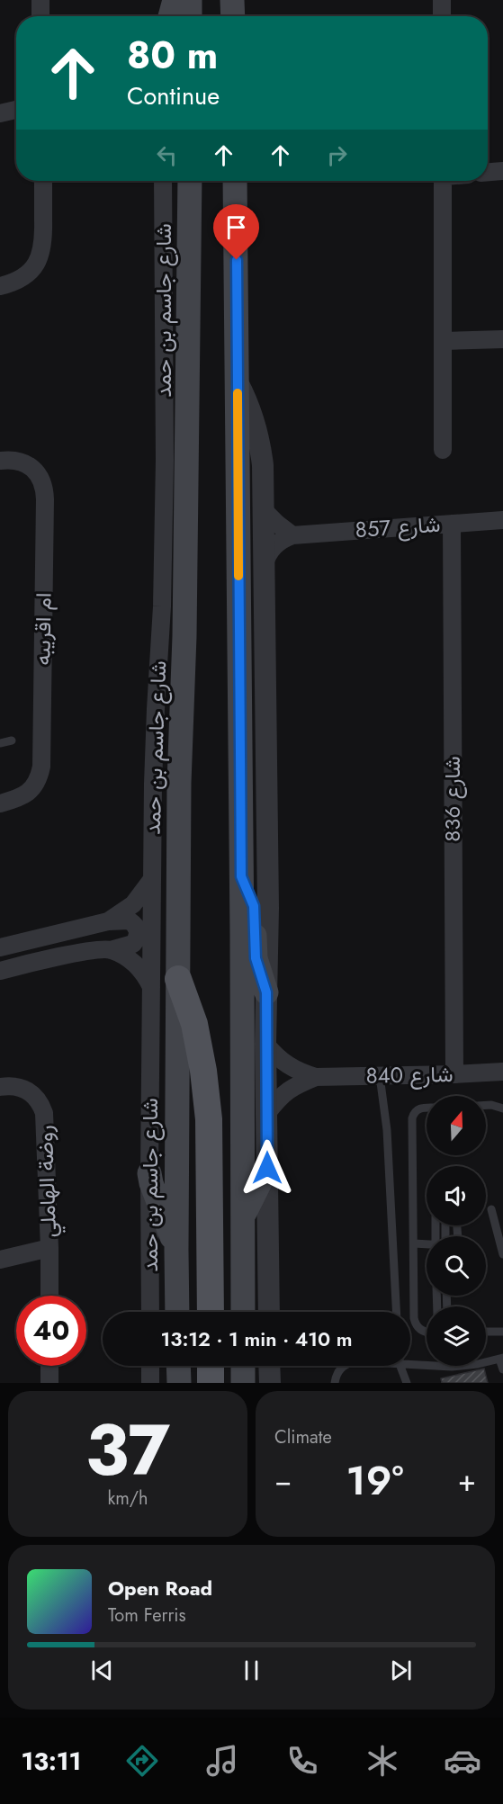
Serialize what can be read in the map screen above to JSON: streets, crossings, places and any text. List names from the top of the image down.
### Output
{
  "streets": {
    "main road": ["شارع جاسم بن حمد"],
    "street": [
      "شارع 857",
      "ام اقريبه",
      "شارع 836",
      "شارع 840",
      "روضة الهاملي"
    ]
  },
  "crossings": [
    ["شارع 857", "شارع 836"],
    ["شارع 836", "شارع 840"]
  ],
  "north": "top",
  "page": {
    "turn": ["80 m", "Continue"],
    "limit": "40",
    "trip": "13:12 · 1 min · 410 m",
    "tile": [
      ["37", "km/h"],
      "Climate"
    ],
    "heat": ["−", "19°", "+"],
    "song": ["Open Road", "Tom Ferris"],
    "tabs": "13:11"
  }
}
